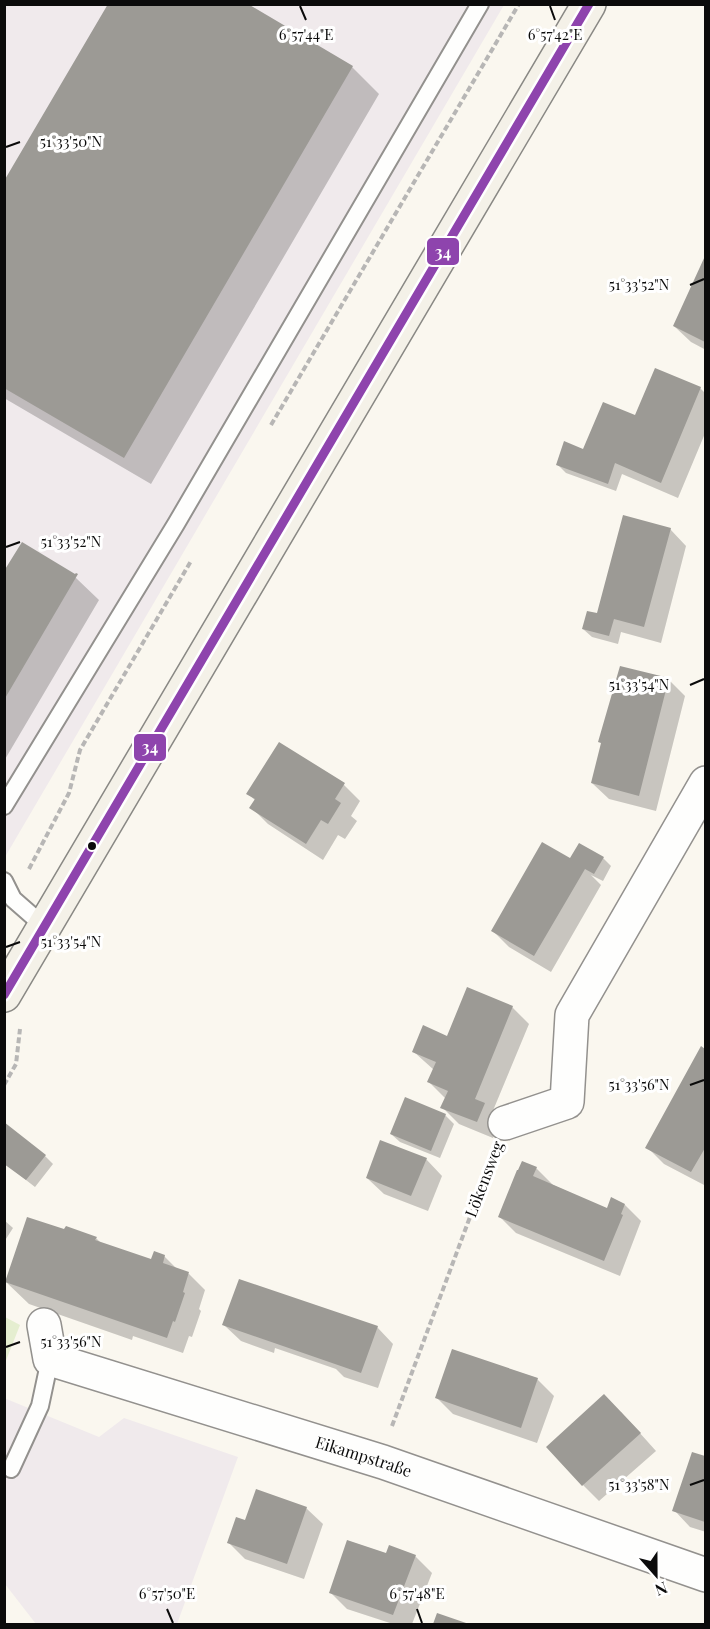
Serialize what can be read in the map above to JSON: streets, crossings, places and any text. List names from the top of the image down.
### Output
{
  "streets": {
    "street": ["Lökensweg", "Eikampstraße"]
  },
  "crossings": [
    ["Lökensweg", "Eikampstraße"]
  ],
  "lines": ["transit line 34"],
  "north": "bottom",
  "coordinates": [
    "6°57'44\"E",
    "6°57'42\"E",
    "51°33'50\"N",
    "51°33'52\"N",
    "51°33'54\"N",
    "51°33'56\"N",
    "51°33'58\"N",
    "6°57'50\"E",
    "6°57'48\"E"
  ]
}
